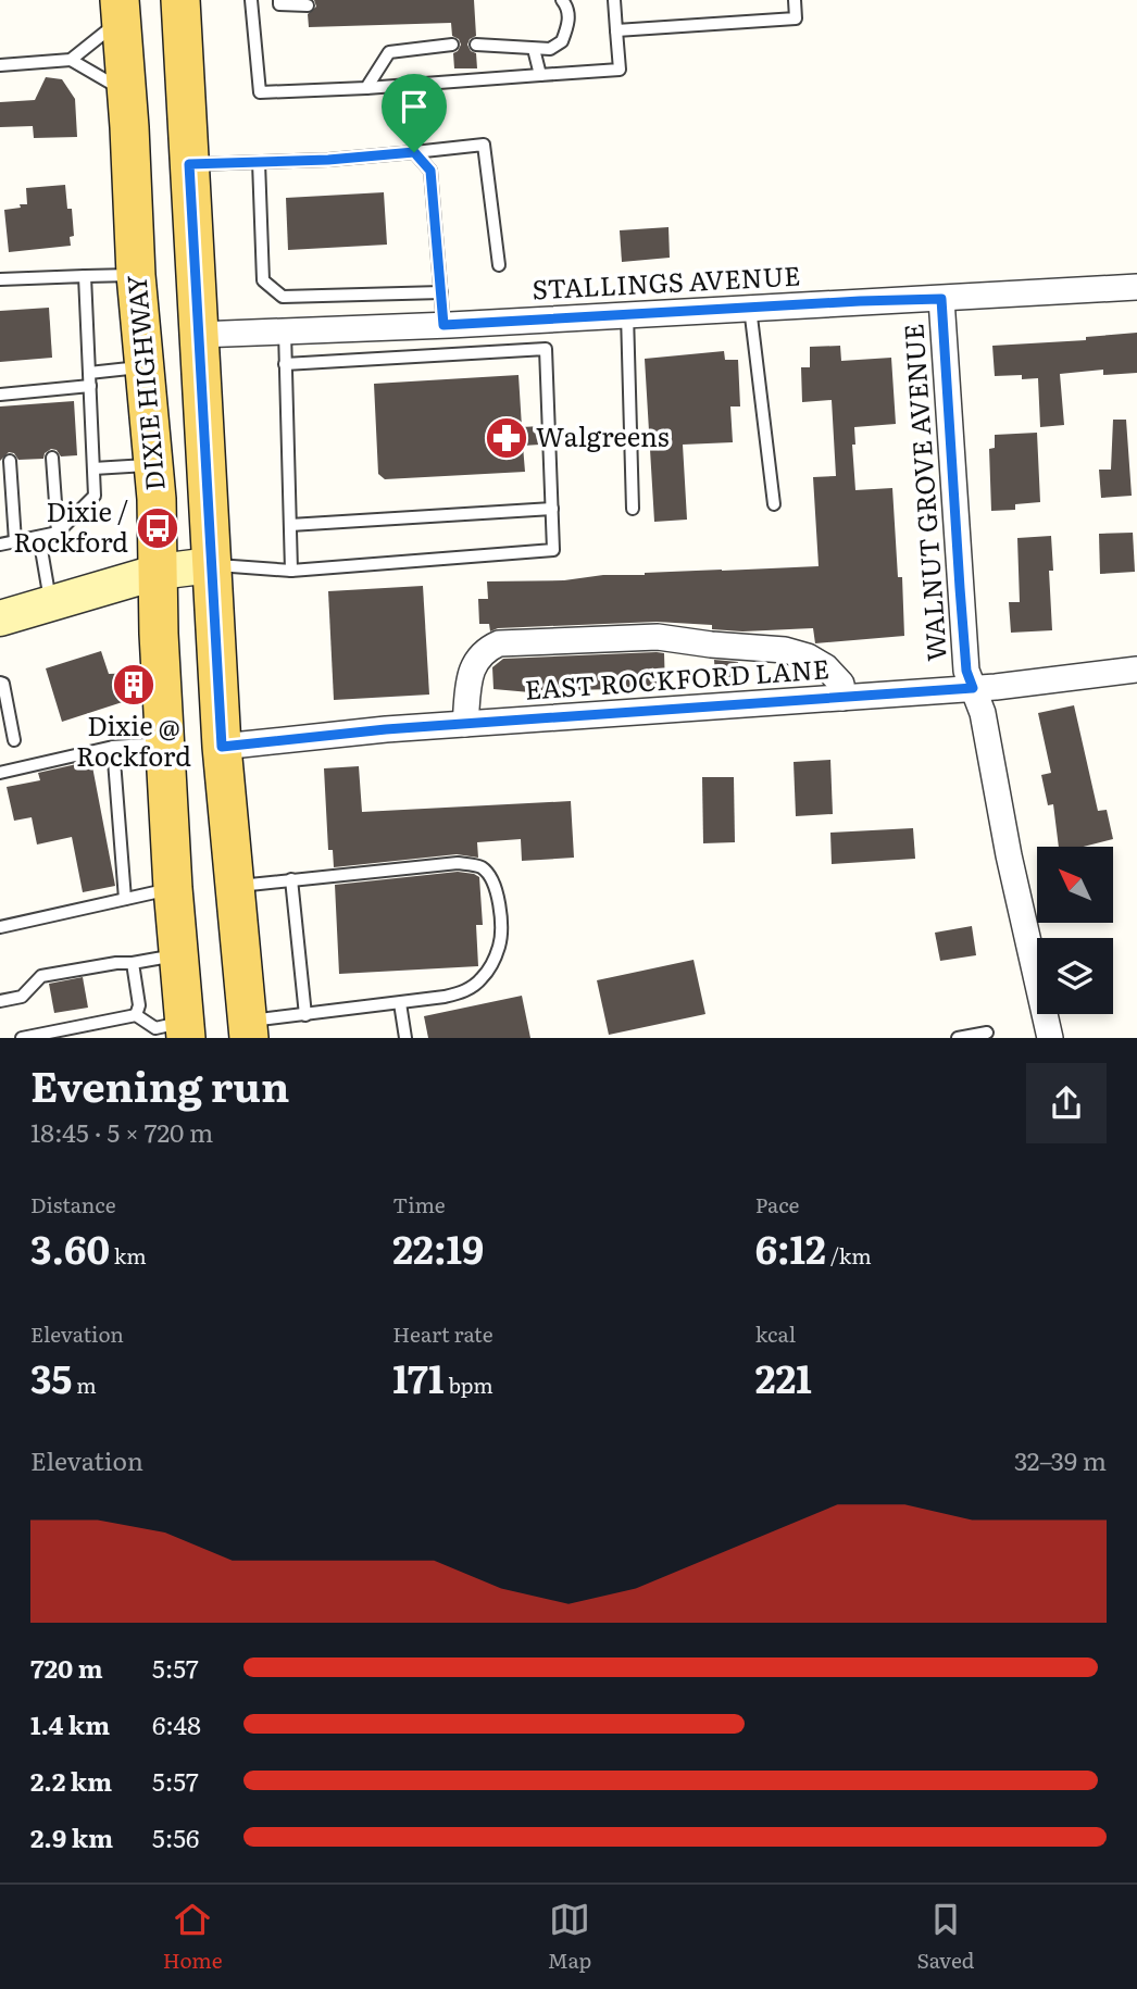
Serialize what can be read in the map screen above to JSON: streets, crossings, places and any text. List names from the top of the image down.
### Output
{
  "streets": {
    "main road": ["DIXIE HIGHWAY"],
    "street": ["STALLINGS AVENUE", "WALNUT GROVE AVENUE", "EAST ROCKFORD LANE"]
  },
  "crossings": [
    ["STALLINGS AVENUE", "DIXIE HIGHWAY"],
    ["STALLINGS AVENUE", "WALNUT GROVE AVENUE"],
    ["DIXIE HIGHWAY", "EAST ROCKFORD LANE"],
    ["WALNUT GROVE AVENUE", "EAST ROCKFORD LANE"]
  ],
  "places": {
    "pharmacy": ["Walgreens"],
    "bus stop": ["Dixie / Rockford"],
    "building": ["Dixie @ Rockford"]
  },
  "north": "top left",
  "page": {
    "heading": ["Evening run", "18:45 · 5 × 720 m"],
    "stats": [
      ["Distance", "3.60 km"],
      ["Time", "22:19"],
      ["Pace", "6:12 /km"],
      ["Elevation", "35 m"],
      ["Heart rate", "171 bpm"],
      ["kcal", "221"]
    ],
    "chart": ["Elevation", "32–39 m"],
    "list": [
      {
        "name": "720 m",
        "note": "5:57"
      },
      {
        "name": "1.4 km",
        "note": "6:48"
      },
      {
        "name": "2.2 km",
        "note": "5:57"
      },
      {
        "name": "2.9 km",
        "note": "5:56"
      }
    ],
    "tabs": ["Home", "Map", "Saved"]
  }
}
